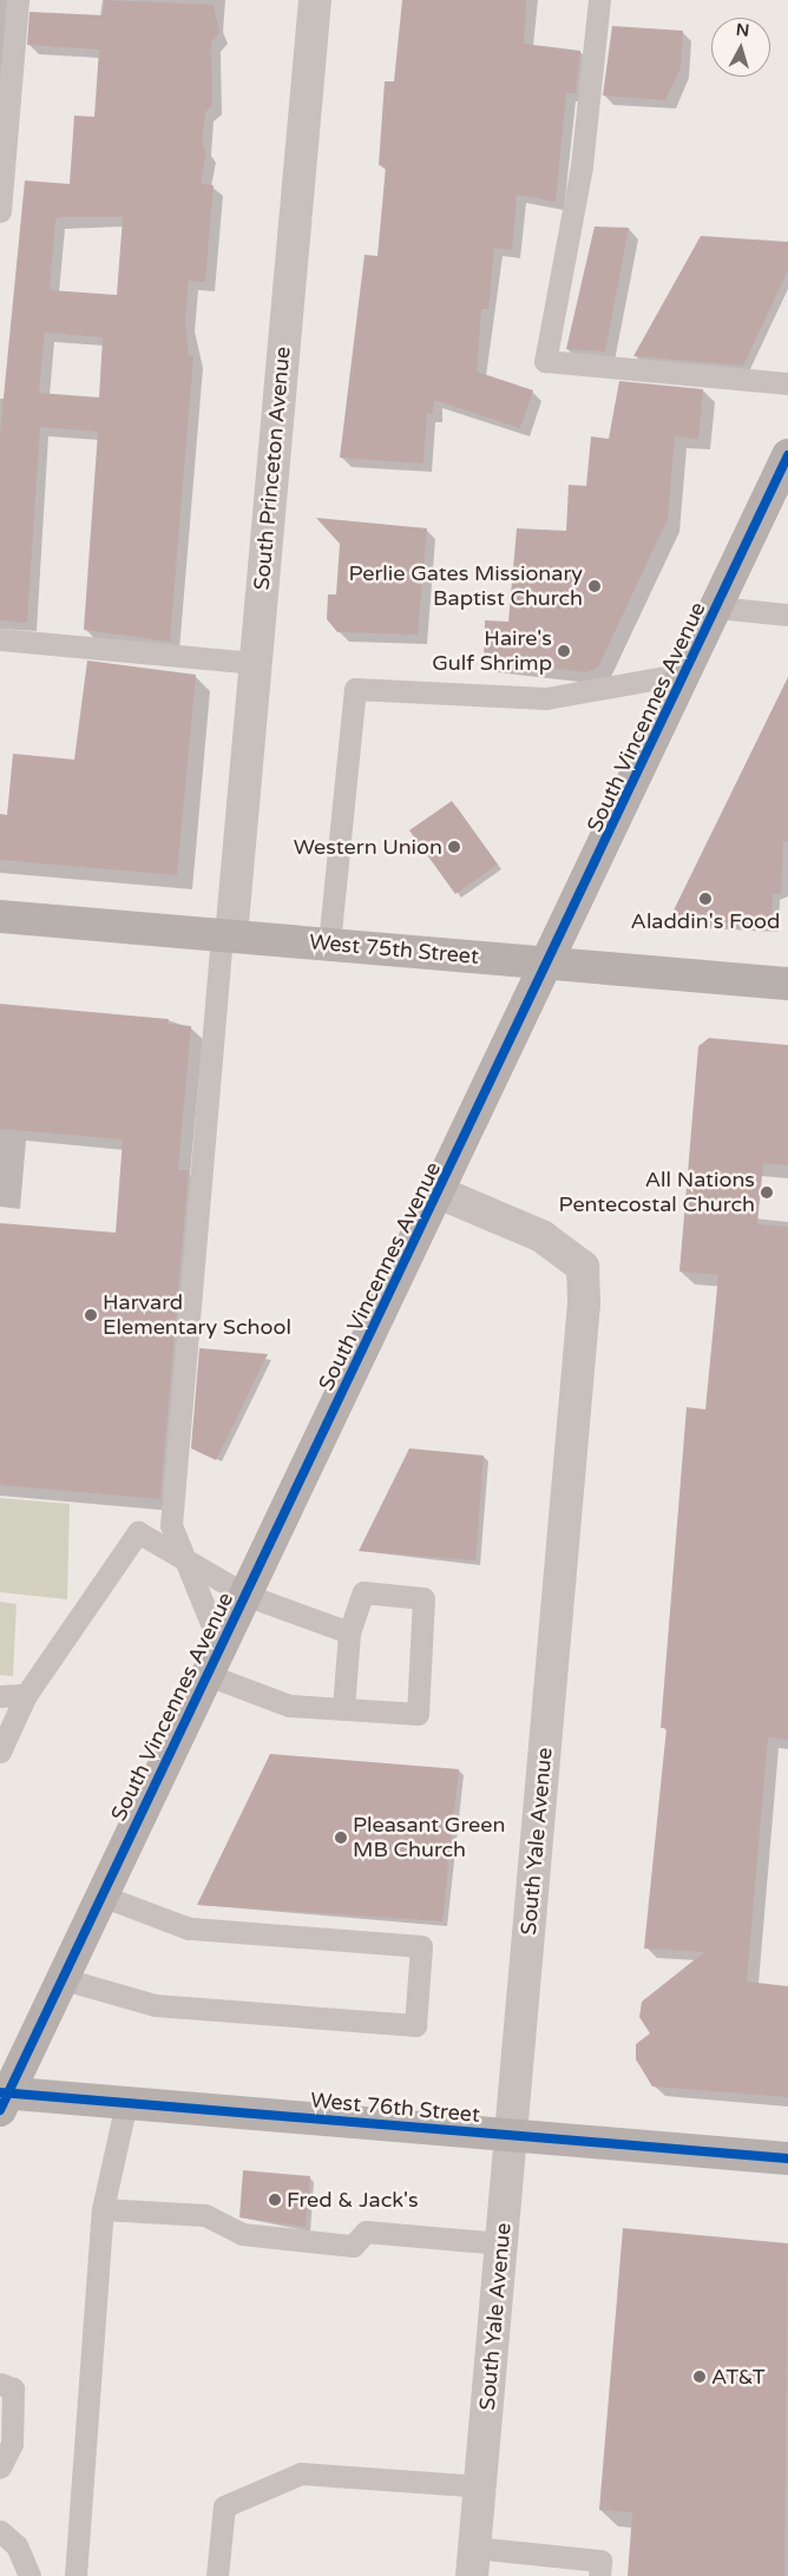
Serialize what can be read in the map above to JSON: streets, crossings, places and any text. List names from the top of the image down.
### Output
{
  "streets": {
    "main road": ["South Vincennes Avenue", "West 75th Street", "West 76th Street"],
    "street": ["South Princeton Avenue", "South Yale Avenue"]
  },
  "crossings": [
    ["South Princeton Avenue", "West 75th Street"],
    ["South Vincennes Avenue", "West 75th Street"],
    ["South Vincennes Avenue", "South Yale Avenue"],
    ["South Vincennes Avenue", "West 76th Street"],
    ["South Yale Avenue", "West 76th Street"]
  ],
  "places": [
    "Perlie Gates Missionary Baptist Church",
    "Haire's Gulf Shrimp",
    "Western Union",
    "Aladdin's Food",
    "All Nations Pentecostal Church",
    "Harvard Elementary School",
    "Pleasant Green MB Church",
    "Fred & Jack's",
    "AT&T"
  ],
  "north": "top"
}
